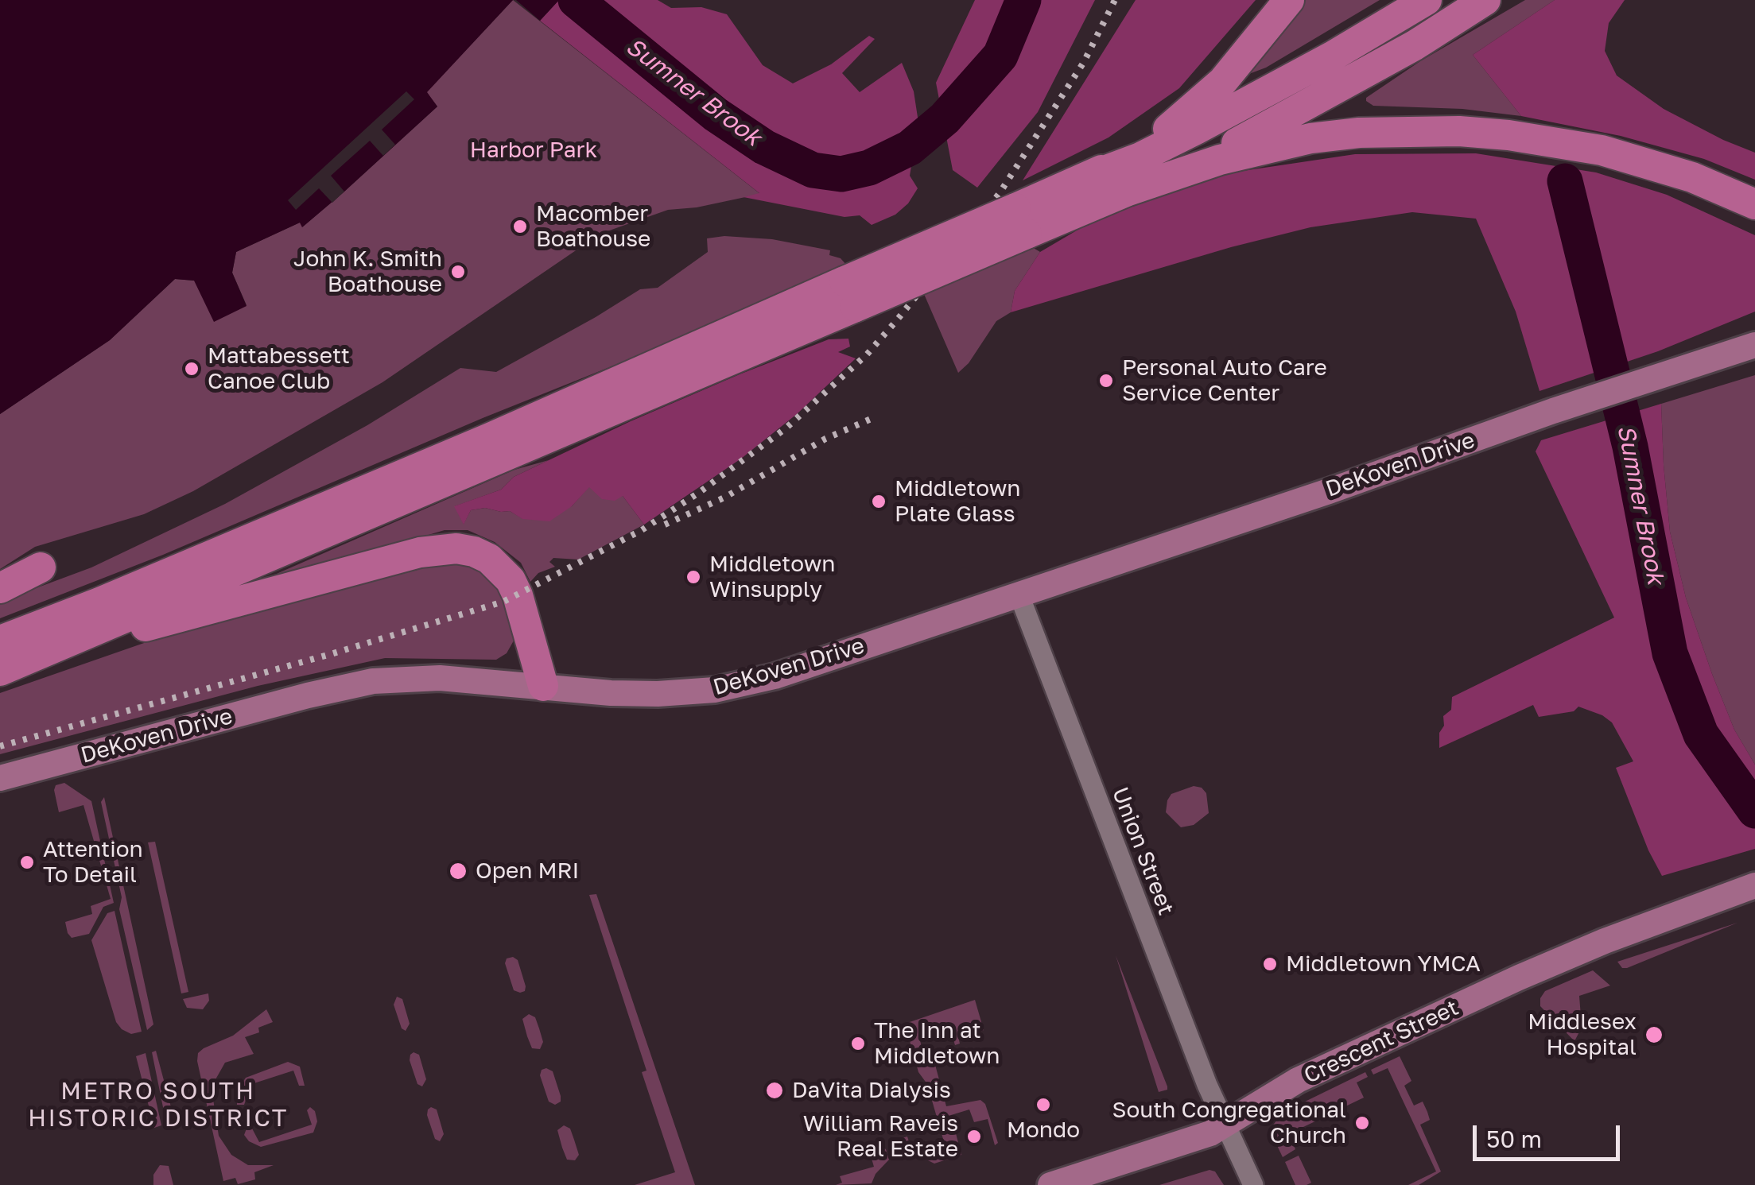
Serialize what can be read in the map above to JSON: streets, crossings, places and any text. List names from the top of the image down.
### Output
{
  "streets": {
    "main road": ["DeKoven Drive", "Crescent Street"],
    "street": ["Union Street"]
  },
  "crossings": [
    ["DeKoven Drive", "Union Street"],
    ["Union Street", "Crescent Street"]
  ],
  "districts": ["METRO SOUTH HISTORIC DISTRICT"],
  "water": ["Sumner Brook"],
  "parks": ["Harbor Park"],
  "places": [
    "Macomber Boathouse",
    "John K. Smith Boathouse",
    "Mattabessett Canoe Club",
    "Personal Auto Care Service Center",
    "Middletown Plate Glass",
    "Middletown Winsupply",
    "Attention To Detail",
    "Open MRI",
    "Middletown YMCA",
    "Middlesex Hospital",
    "The Inn at Middletown",
    "DaVita Dialysis",
    "Mondo",
    "South Congregational Church",
    "William Raveis Real Estate"
  ],
  "scale_bar": "50 m"
}
